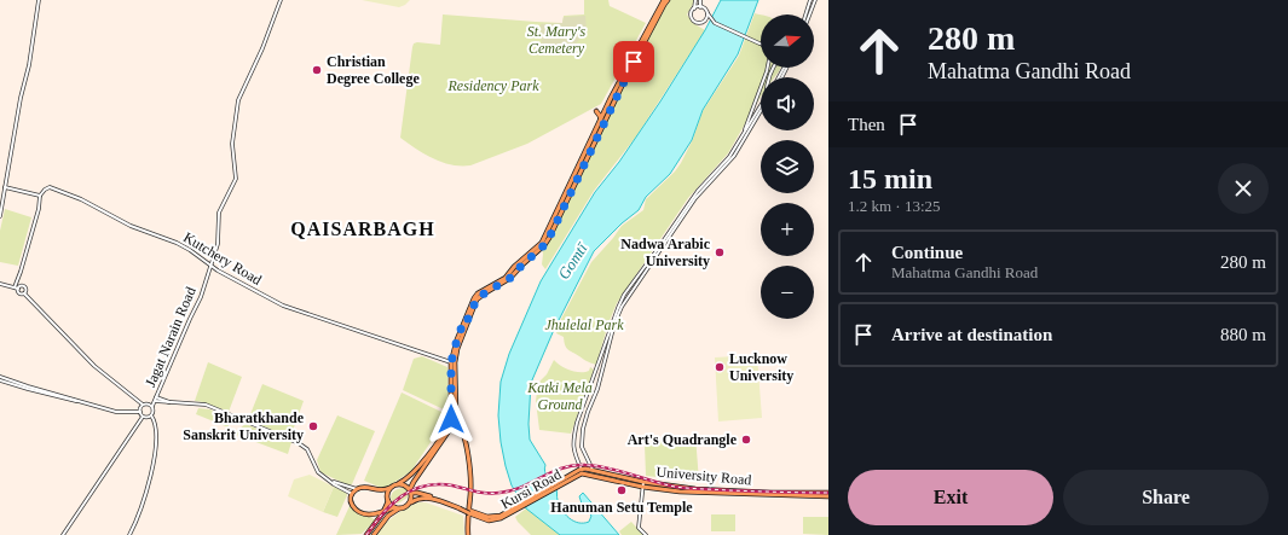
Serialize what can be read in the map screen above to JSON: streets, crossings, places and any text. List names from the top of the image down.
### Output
{
  "streets": {
    "main road": ["University Road", "Kursi Road"],
    "street": ["Kutchery Road", "Jagat Narain Road"]
  },
  "crossings": [
    ["Kutchery Road", "Jagat Narain Road"],
    ["University Road", "Kursi Road"]
  ],
  "districts": ["QAISARBAGH"],
  "water": ["Gomtī"],
  "parks": [
    "St. Mary's Cemetery",
    "Residency Park",
    "Jhulelal Park",
    "Katki Mela Ground"
  ],
  "places": [
    "Christian Degree College",
    "Nadwa Arabic University",
    "Lucknow University",
    "Bharatkhande Sanskrit University",
    "Art's Quadrangle",
    "Hanuman Setu Temple"
  ],
  "north": "right",
  "page": {
    "turn": ["280 m", "Mahatma Gandhi Road"],
    "map_buttons": ["+", "−"],
    "then": "Then",
    "heading": ["15 min", "1.2 km · 13:25"],
    "list": [
      {
        "name": "Continue",
        "note": "Mahatma Gandhi Road",
        "value": "280 m"
      },
      {
        "name": "Arrive at destination",
        "value": "880 m"
      }
    ],
    "buttons": ["Exit", "Share"]
  }
}
